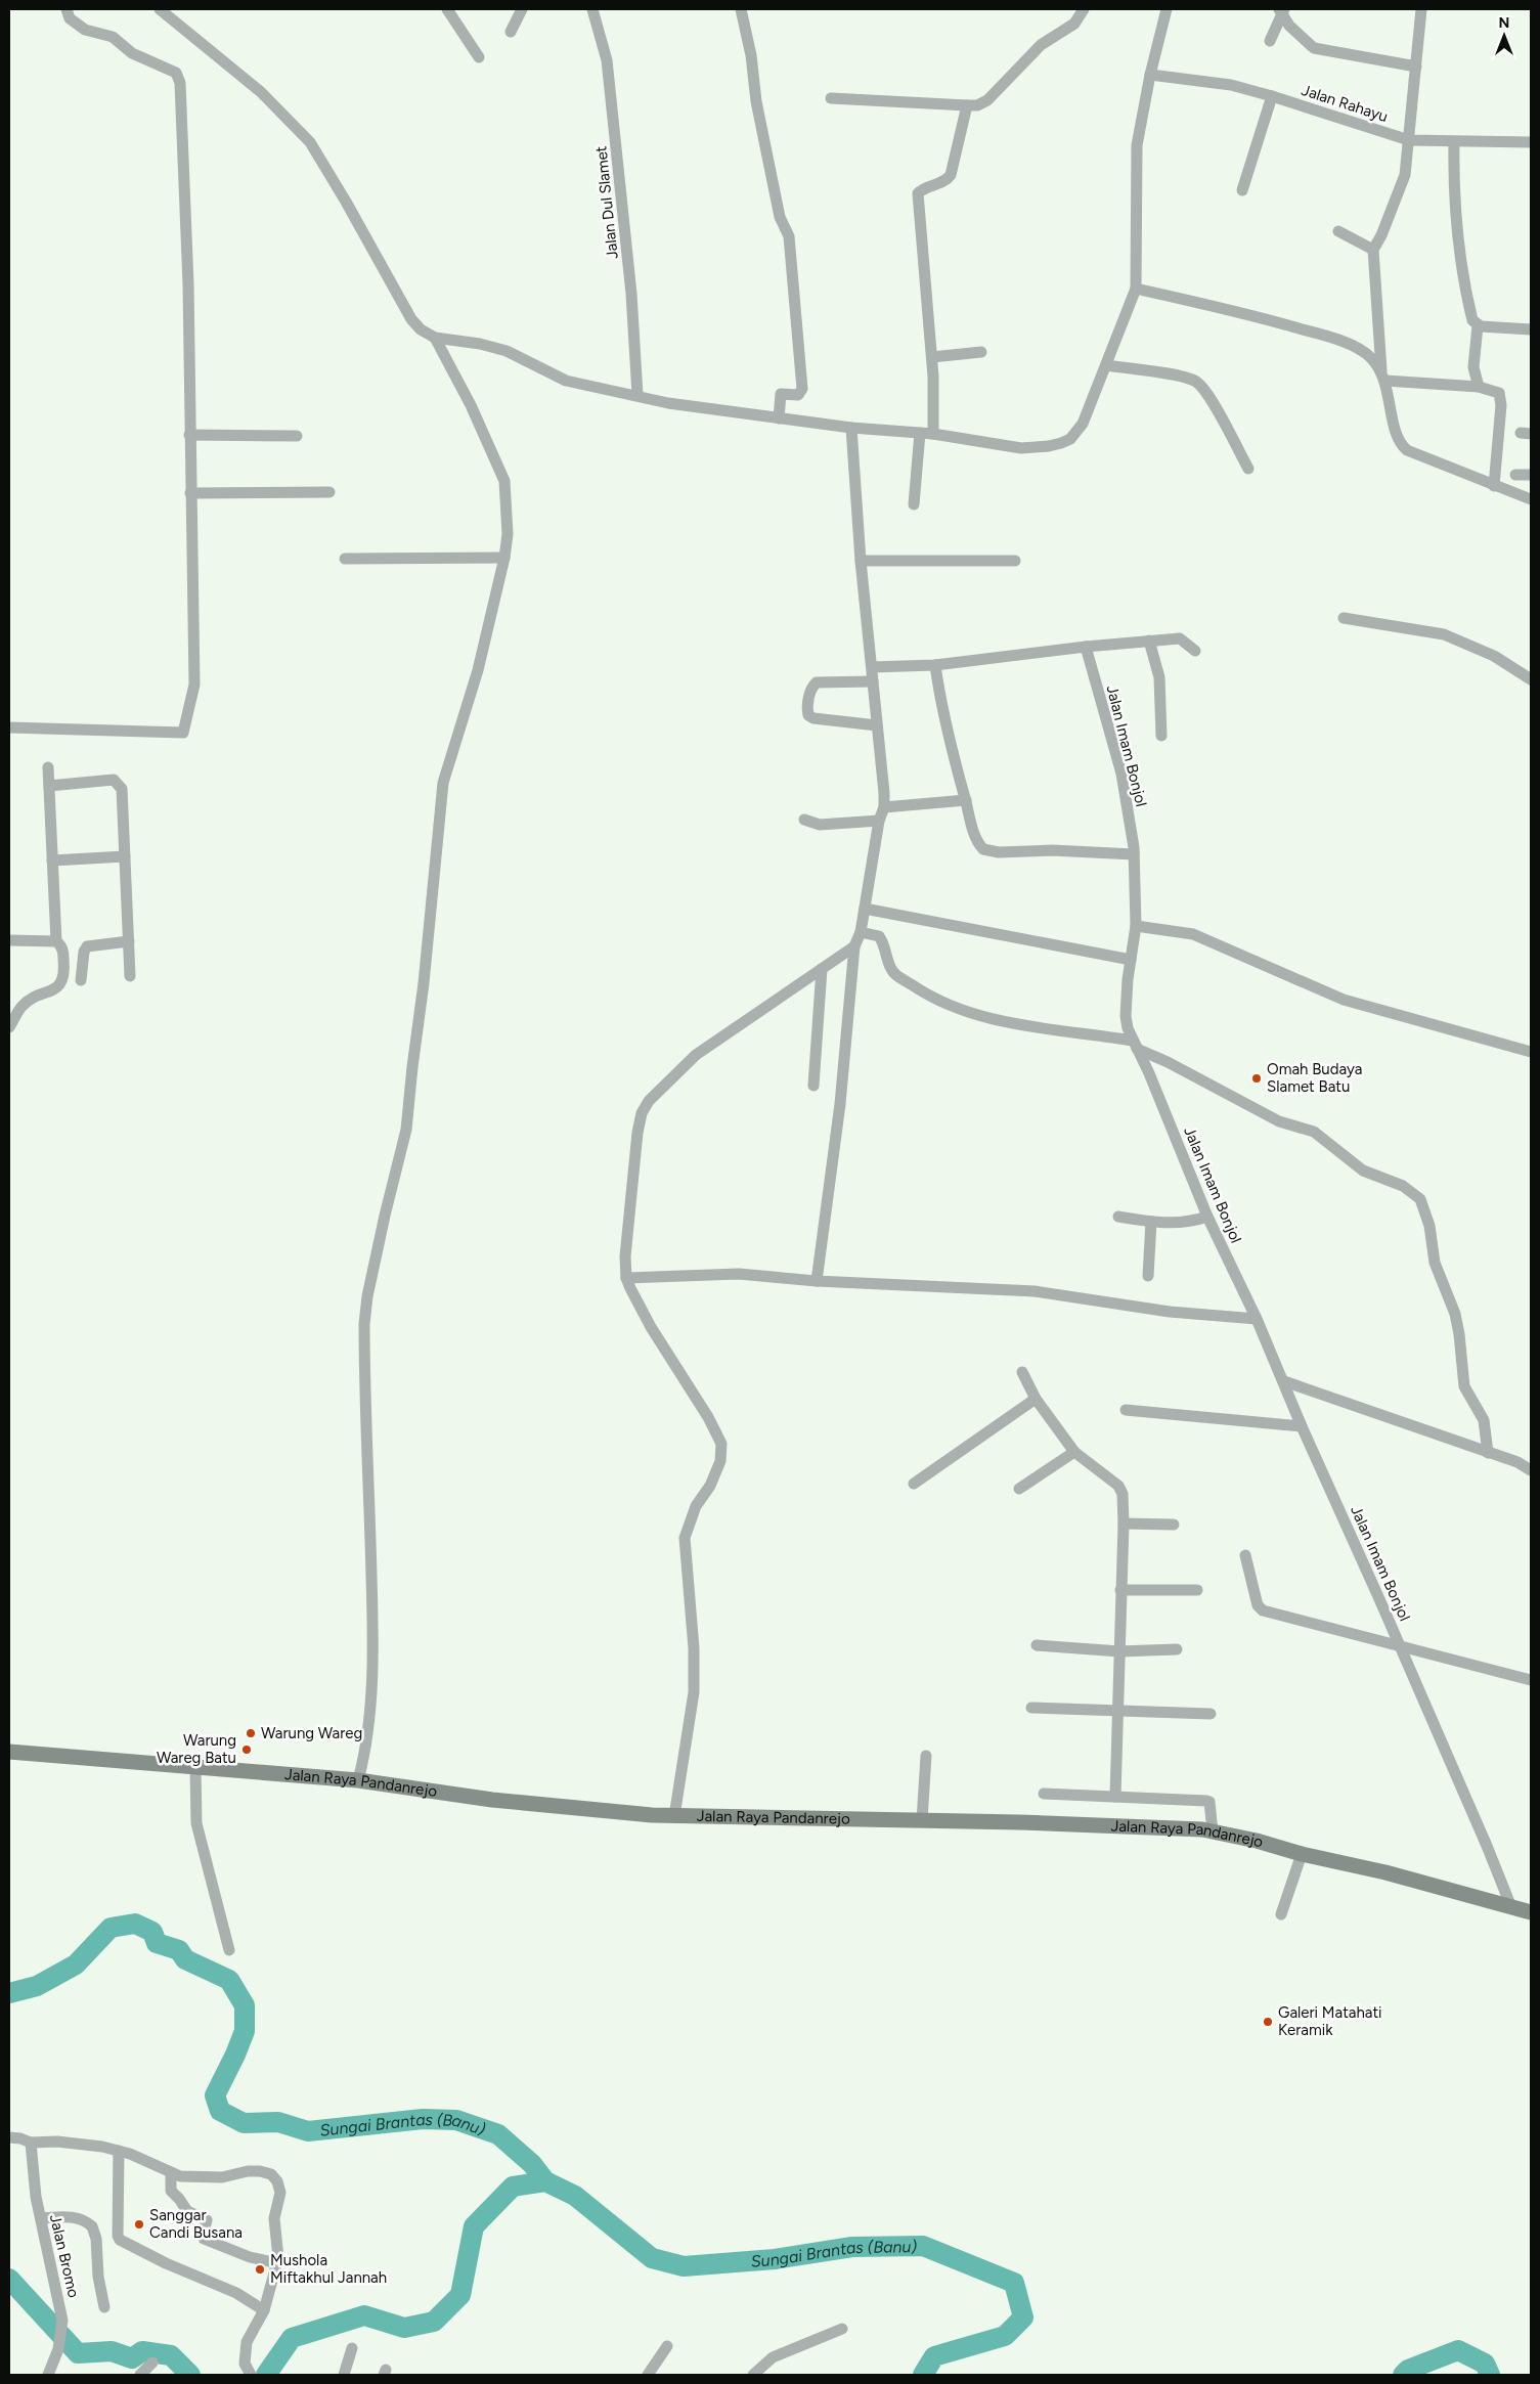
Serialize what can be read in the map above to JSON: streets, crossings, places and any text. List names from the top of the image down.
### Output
{
  "streets": {
    "main road": ["Jalan Raya Pandanrejo"],
    "street": [
      "Jalan Rahayu",
      "Jalan Dul Slamet",
      "Jalan Imam Bonjol",
      "Jalan Bromo"
    ]
  },
  "crossings": [
    ["Jalan Imam Bonjol", "Jalan Raya Pandanrejo"]
  ],
  "water": ["Sungai Brantas (Banu)"],
  "places": [
    "Omah Budaya Slamet Batu",
    "Warung Wareg",
    "Warung Wareg Batu",
    "Galeri Matahati Keramik",
    "Sanggar Candi Busana",
    "Mushola Miftakhul Jannah"
  ],
  "north": "top"
}
